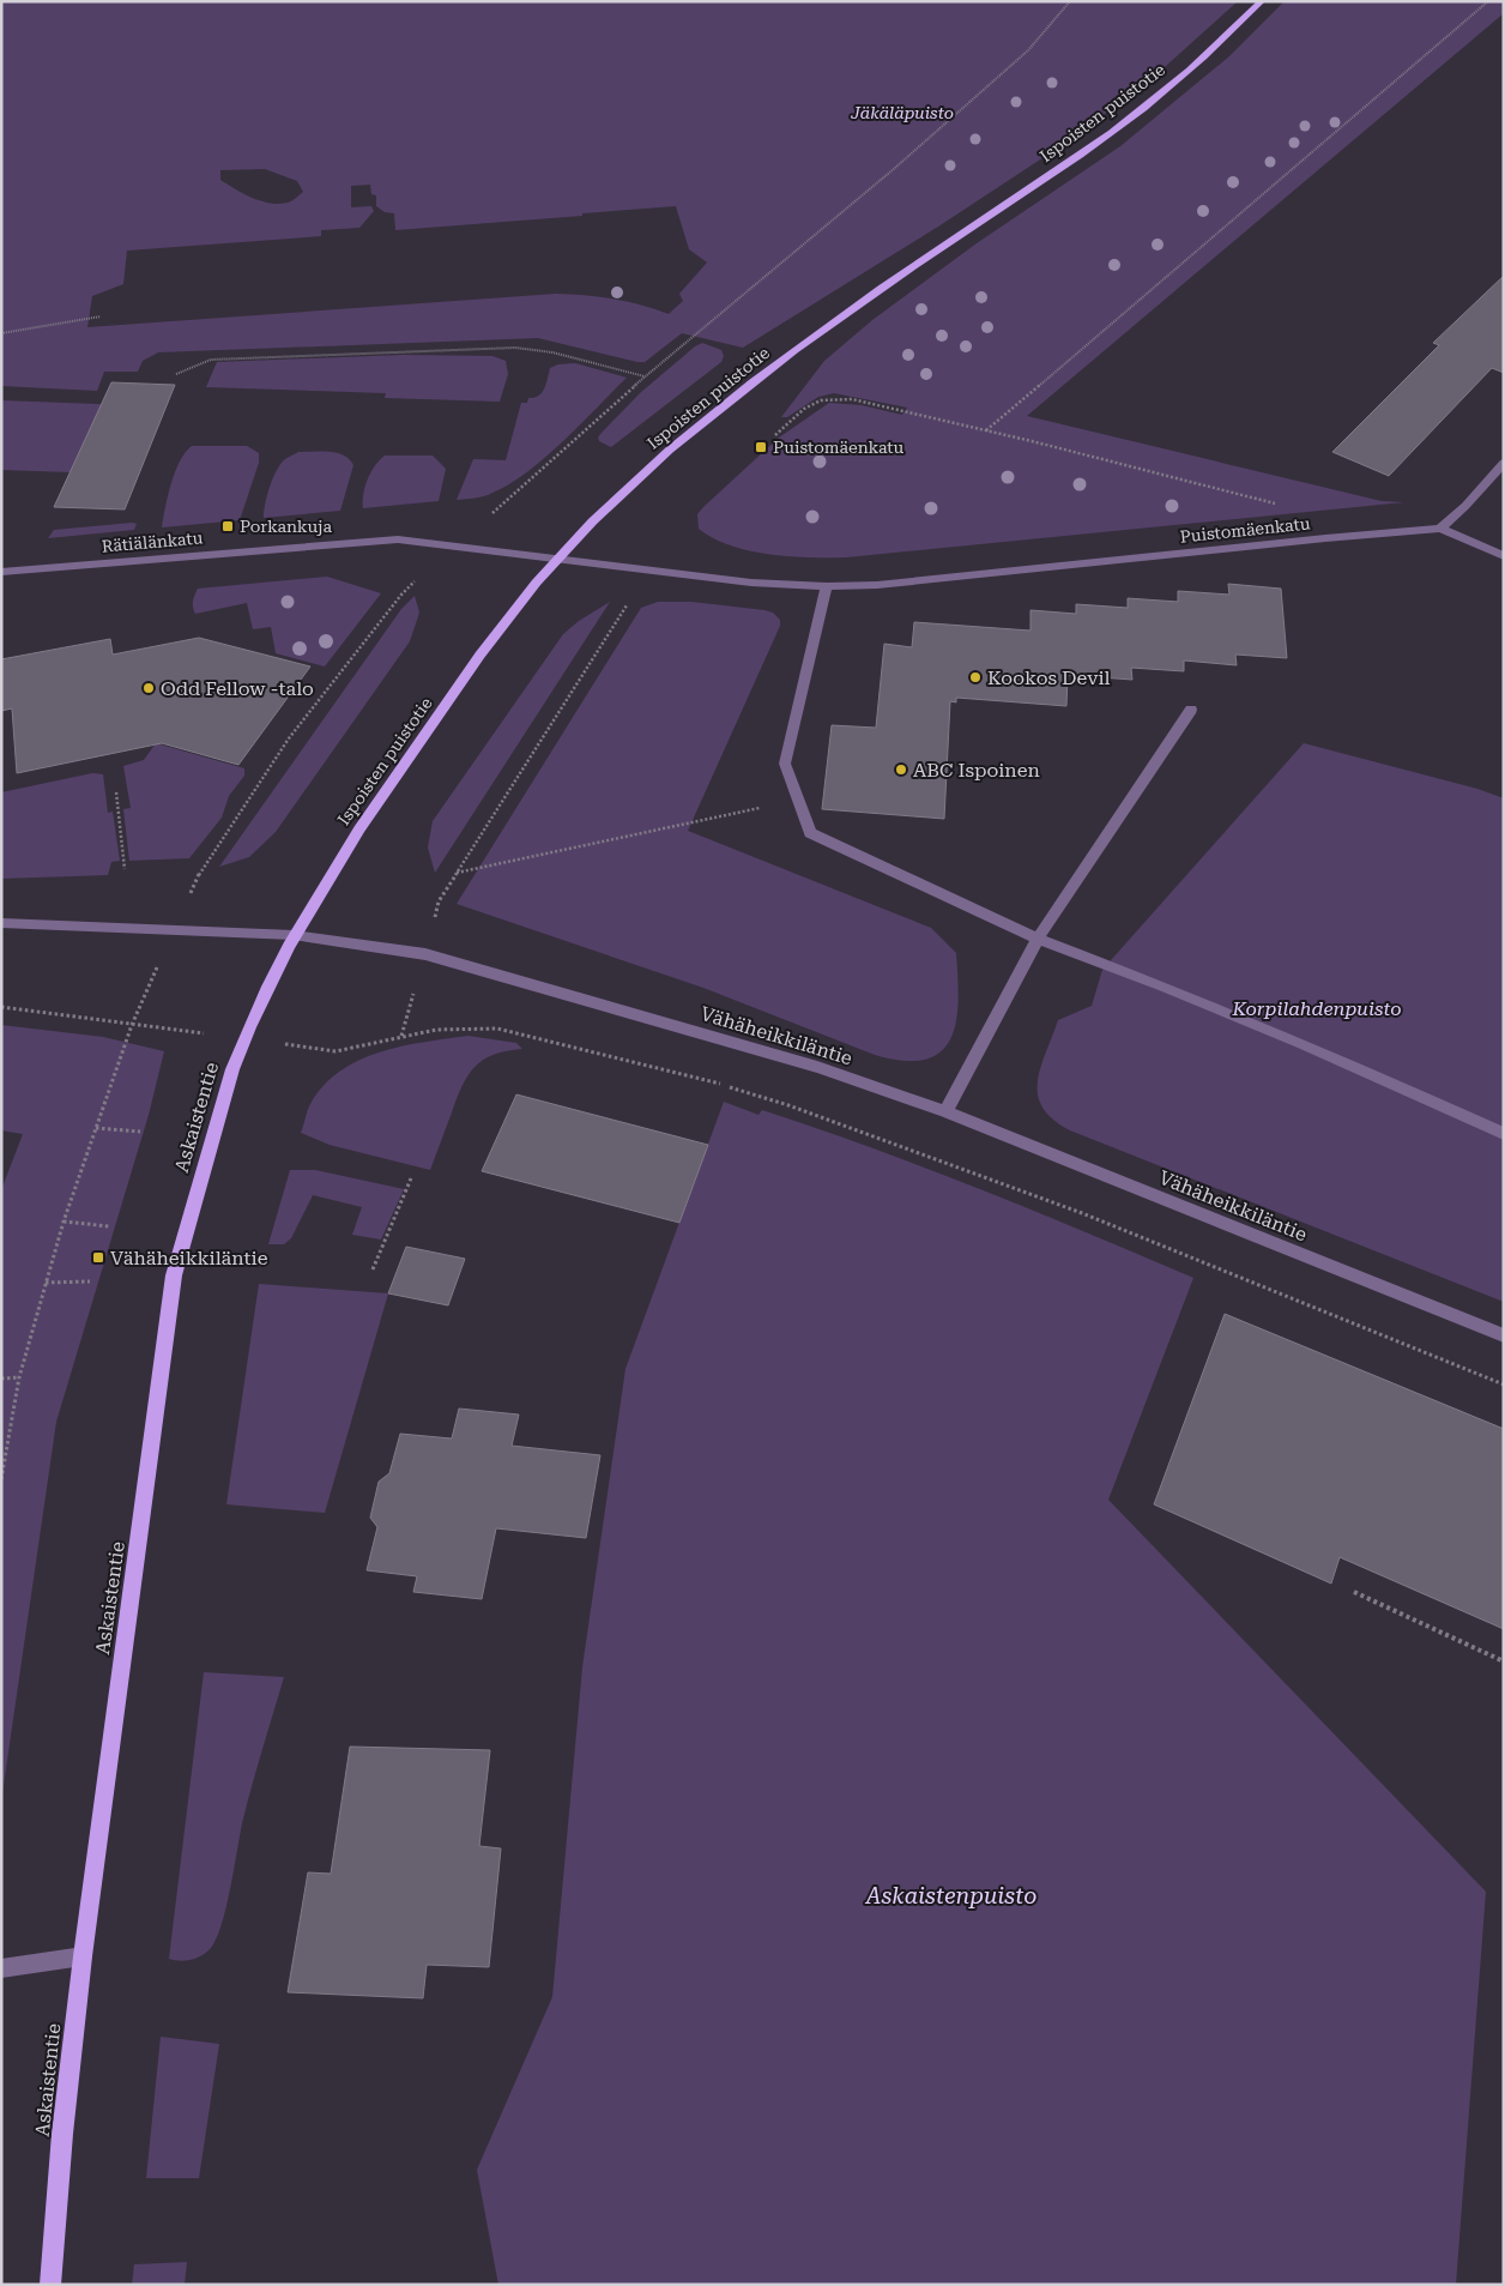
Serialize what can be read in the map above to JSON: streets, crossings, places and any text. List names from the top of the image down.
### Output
{
  "streets": {
    "main road": ["Ispoisten puistotie", "Askaistentie"],
    "street": ["Puistomäenkatu", "Rätiälänkatu", "Vähäheikkiläntie"]
  },
  "crossings": [
    ["Ispoisten puistotie", "Puistomäenkatu"],
    ["Ispoisten puistotie", "Rätiälänkatu"],
    ["Ispoisten puistotie", "Vähäheikkiläntie"],
    ["Ispoisten puistotie", "Askaistentie"],
    ["Puistomäenkatu", "Rätiälänkatu"],
    ["Vähäheikkiläntie", "Askaistentie"]
  ],
  "parks": ["Jäkäläpuisto", "Korpilahdenpuisto", "Askaistenpuisto"],
  "places": {
    "transit": ["Puistomäenkatu", "Porkankuja", "Vähäheikkiläntie"],
    "other": ["Kookos Devil", "Odd Fellow -talo", "ABC Ispoinen"]
  }
}
